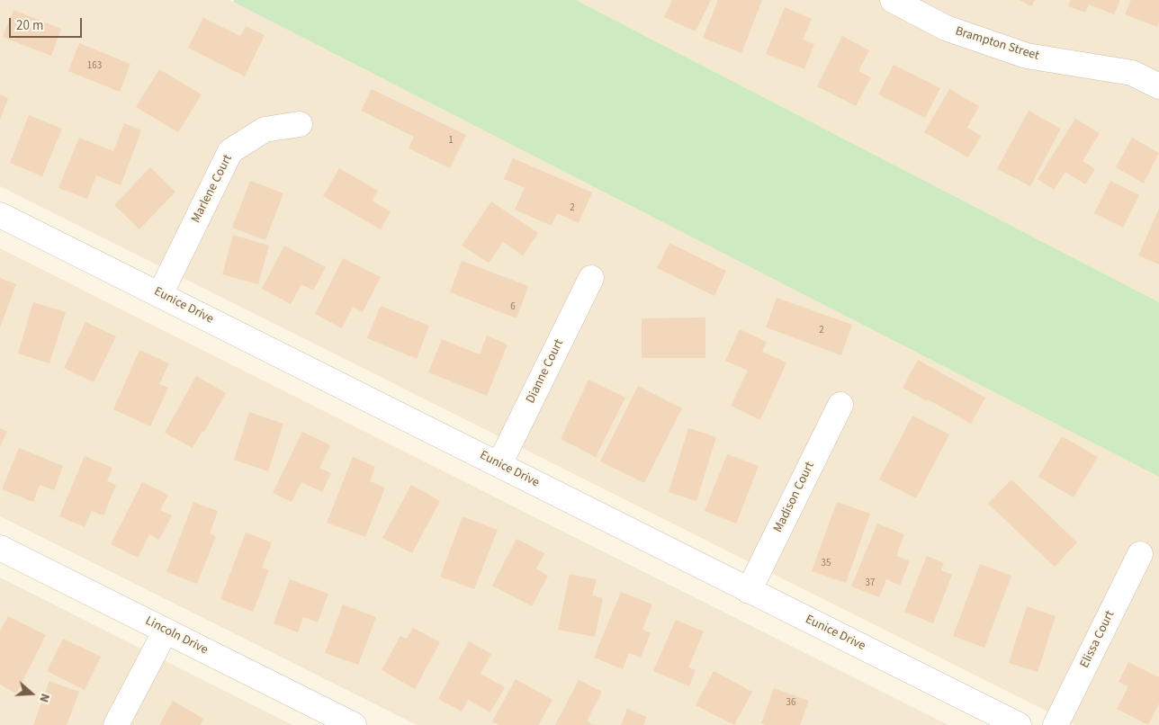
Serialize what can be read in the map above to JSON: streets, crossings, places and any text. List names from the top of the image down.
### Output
{
  "streets": {
    "street": [
      "Brampton Street",
      "Marlene Court",
      "Eunice Drive",
      "Dianne Court",
      "Madison Court",
      "Lincoln Drive",
      "Elissa Court"
    ]
  },
  "crossings": [
    ["Marlene Court", "Eunice Drive"],
    ["Eunice Drive", "Dianne Court"],
    ["Eunice Drive", "Madison Court"]
  ],
  "house_numbers": [
    "163",
    "1",
    "2",
    "6",
    "2",
    "35",
    "37",
    "36"
  ],
  "scale_bar": "20 m",
  "north": "right"
}
